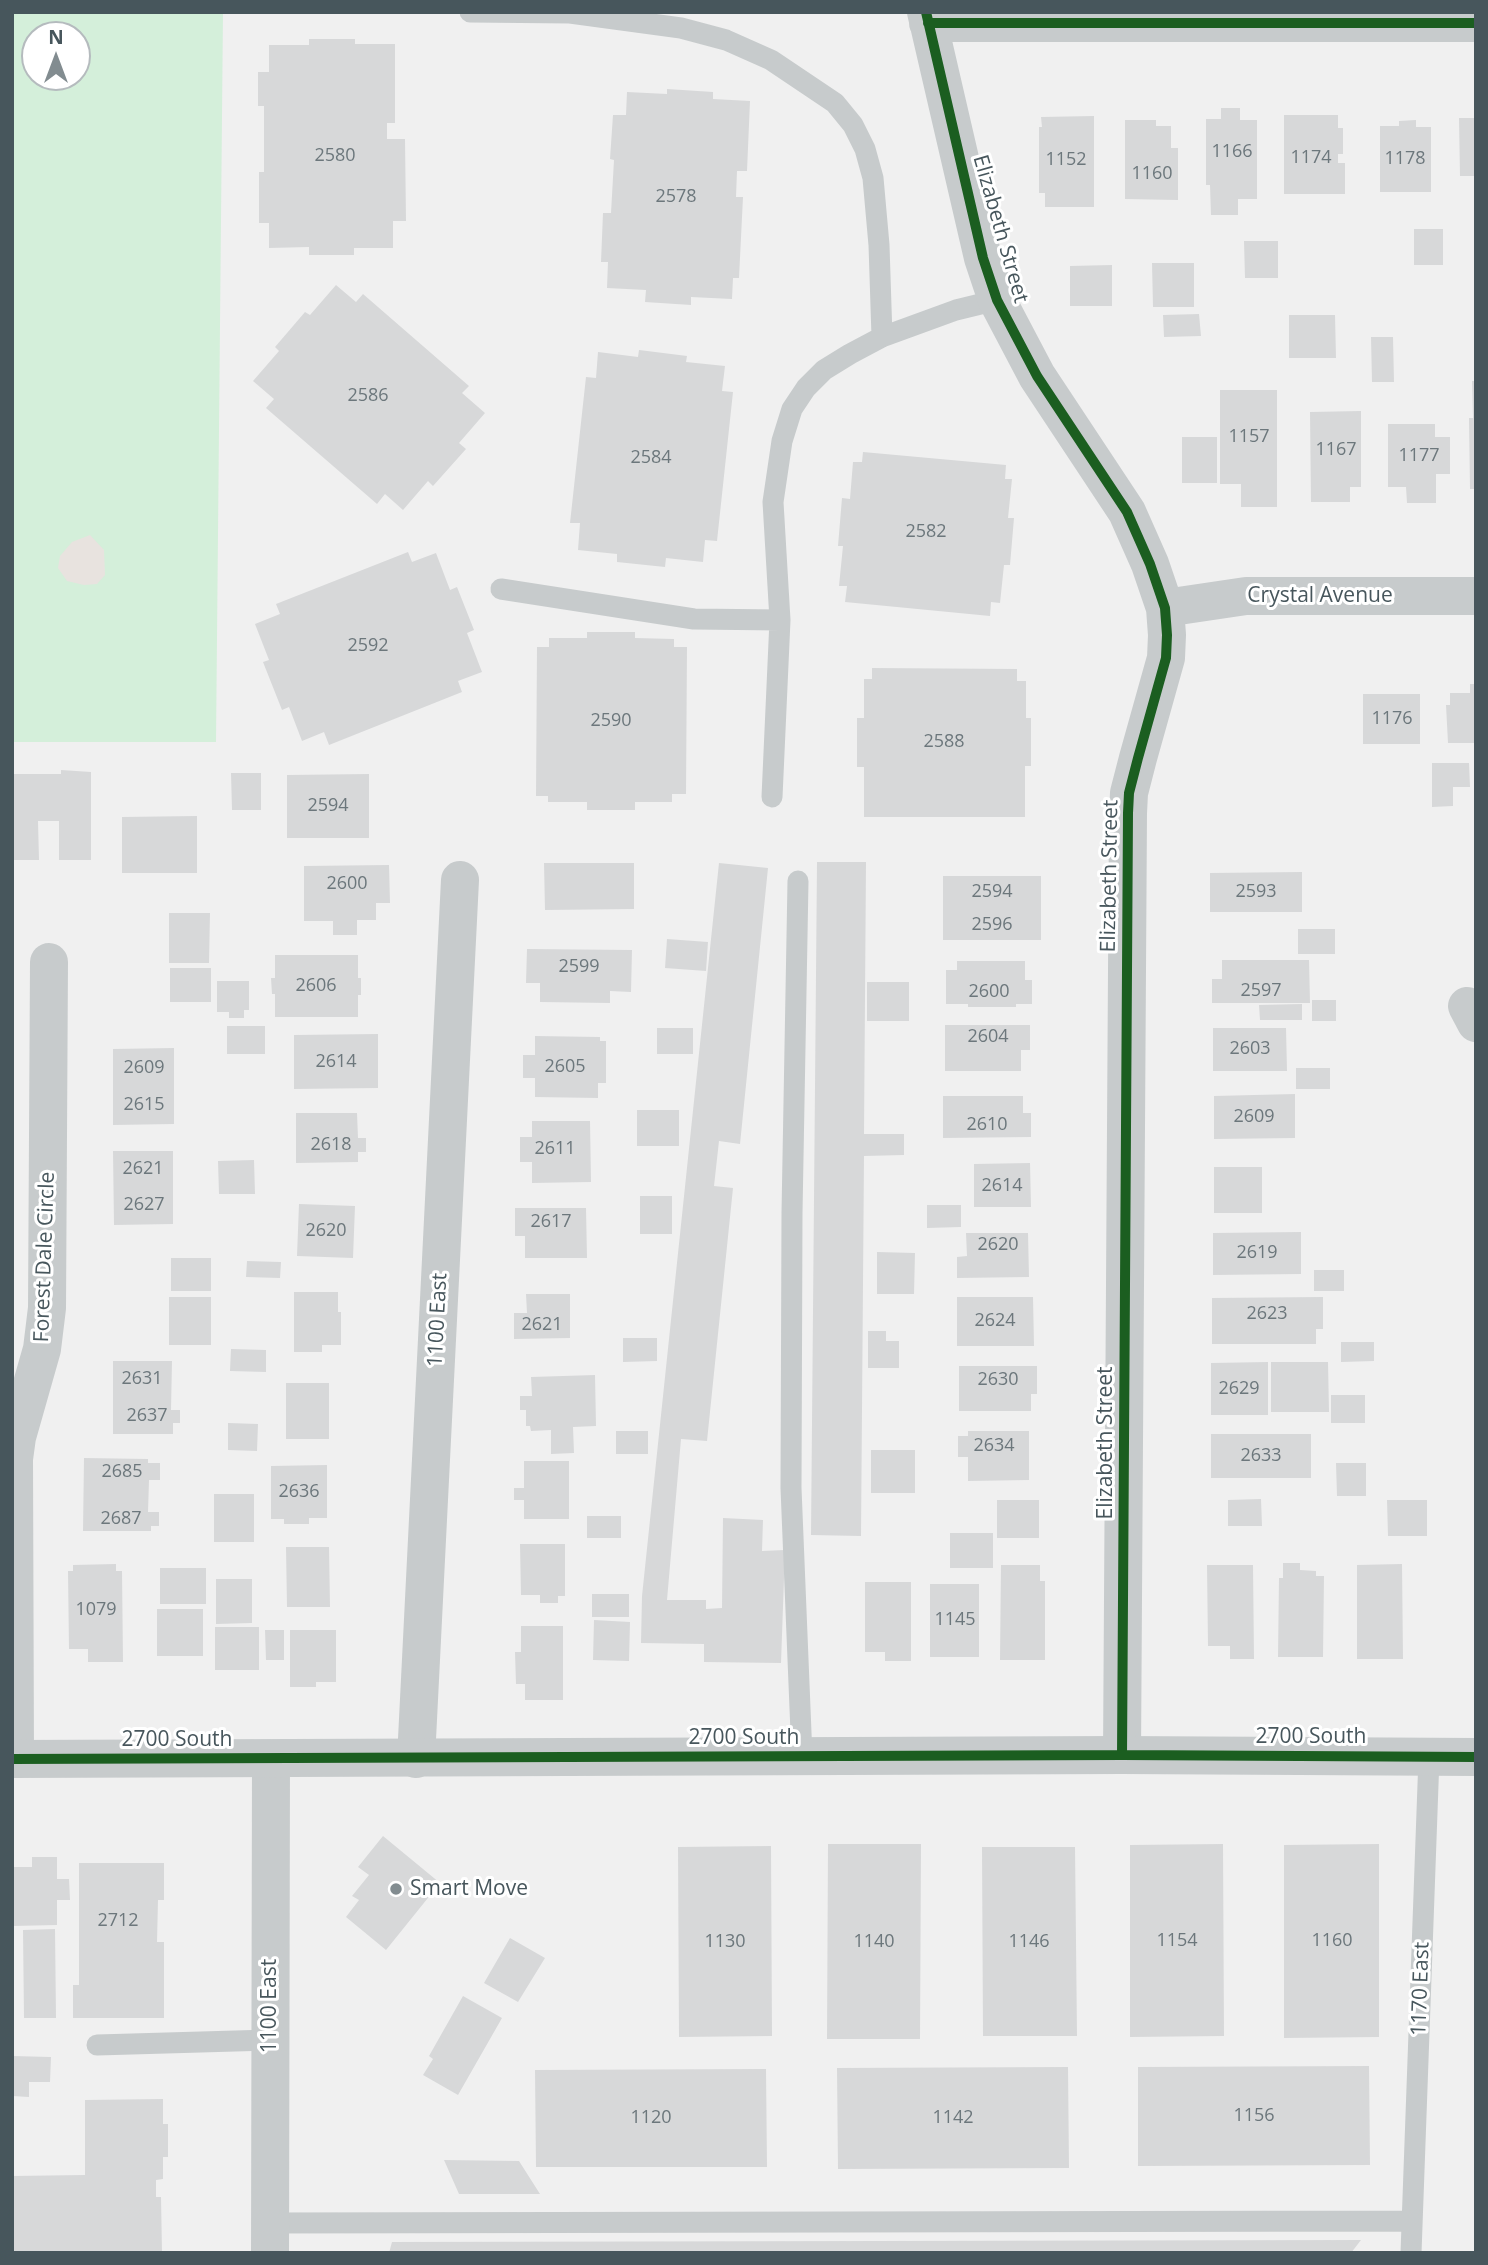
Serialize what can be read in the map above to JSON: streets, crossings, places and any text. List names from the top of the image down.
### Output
{
  "streets": {
    "street": [
      "Elizabeth Street",
      "Crystal Avenue",
      "Forest Dale Circle",
      "1100 East",
      "2700 South"
    ],
    "lane": ["1170 East"]
  },
  "crossings": [
    ["Elizabeth Street", "Crystal Avenue"],
    ["Elizabeth Street", "2700 South"],
    ["Forest Dale Circle", "2700 South"],
    ["1100 East", "2700 South"],
    ["2700 South", "1170 East"]
  ],
  "places": ["Smart Move"],
  "house_numbers": [
    "1166",
    "2580",
    "1174",
    "1178",
    "1152",
    "1160",
    "2578",
    "2586",
    "1157",
    "1167",
    "1177",
    "2584",
    "2582",
    "2592",
    "1176",
    "2590",
    "2588",
    "2594",
    "2600",
    "2594",
    "2593",
    "2596",
    "2599",
    "2606",
    "2597",
    "2600",
    "2604",
    "2603",
    "2614",
    "2605",
    "2609",
    "2615",
    "2609",
    "2610",
    "2618",
    "2611",
    "2621",
    "2614",
    "2627",
    "2617",
    "2620",
    "2620",
    "2619",
    "2623",
    "2624",
    "2621",
    "2631",
    "2630",
    "2629",
    "2637",
    "2634",
    "2633",
    "2685",
    "2636",
    "2687",
    "1079",
    "1145",
    "2712",
    "1154",
    "1160",
    "1130",
    "1140",
    "1146",
    "1156",
    "1120",
    "1142"
  ],
  "north": "top"
}
